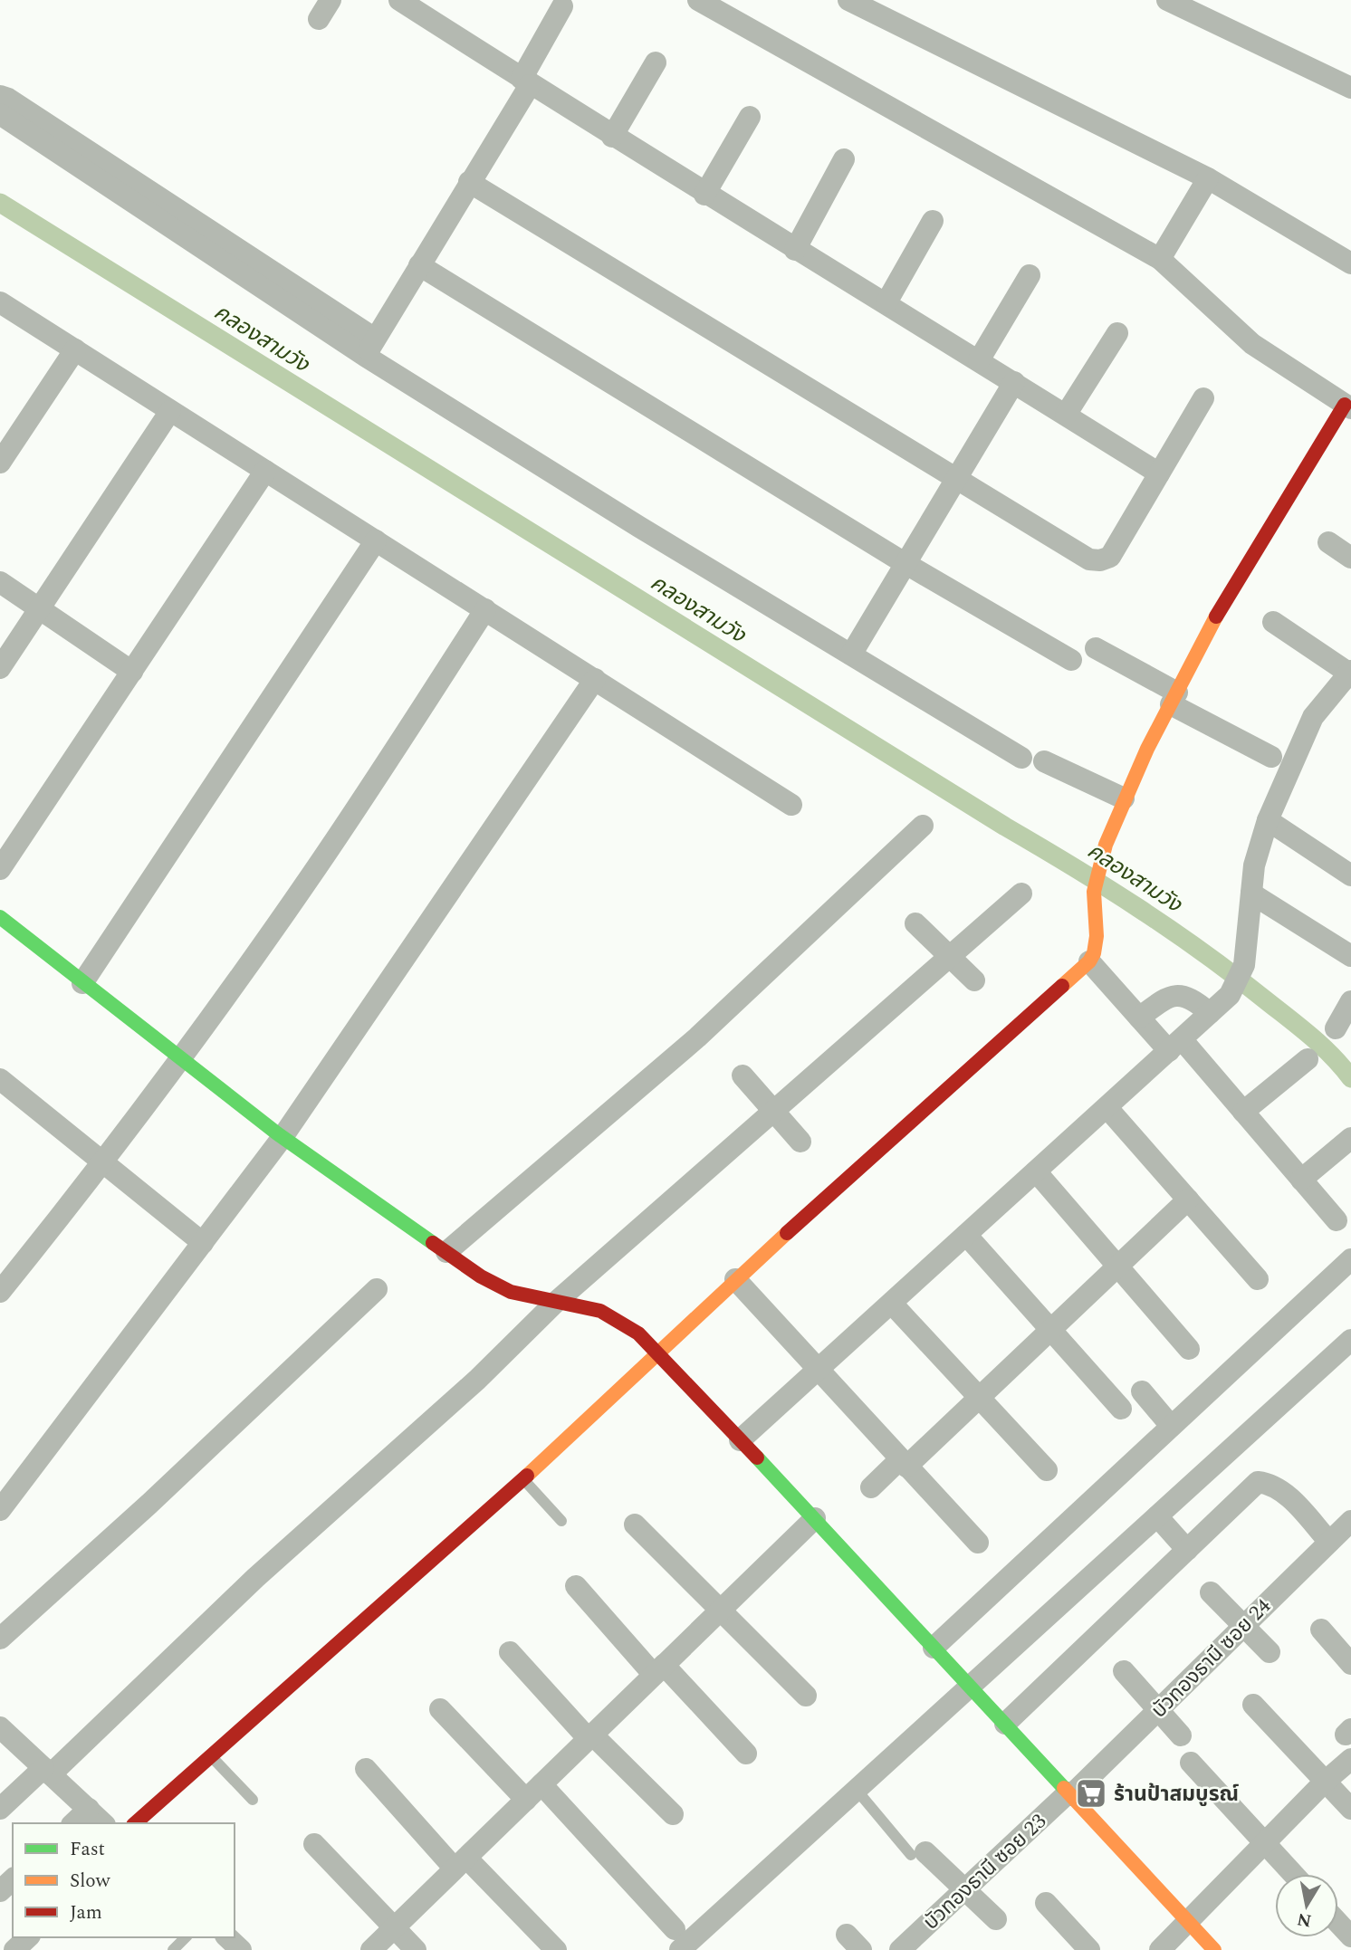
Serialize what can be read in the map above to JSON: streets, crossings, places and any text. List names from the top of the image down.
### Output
{
  "streets": {
    "street": ["บัวทองธานี ซอย 24", "บัวทองธานี ซอย 23"]
  },
  "crossings": [
    ["บัวทองธานี ซอย 24", "บัวทองธานี ซอย 23"]
  ],
  "water": ["คลองสามวัง"],
  "places": {
    "supermarket": ["ร้านป้าสมบูรณ์"]
  },
  "legend": ["Fast", "Slow", "Jam"],
  "north": "bottom"
}
